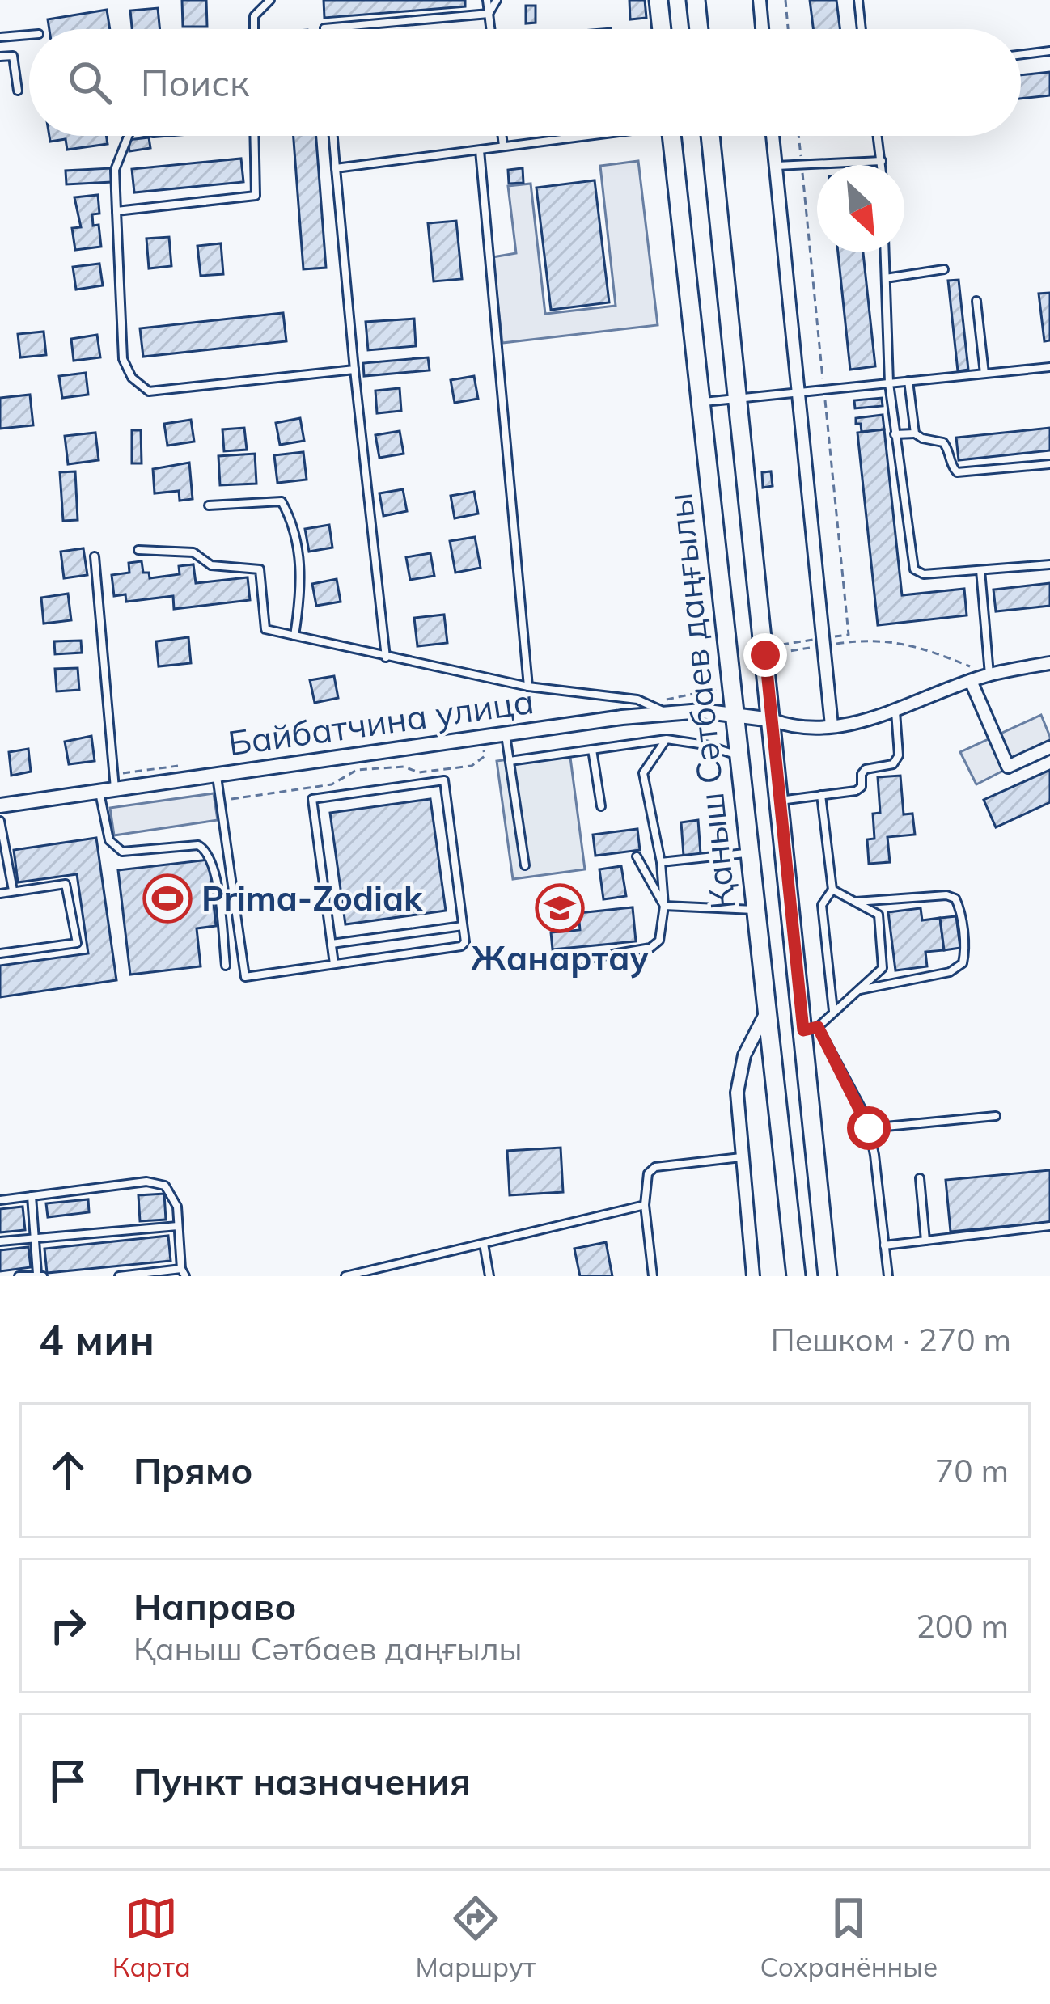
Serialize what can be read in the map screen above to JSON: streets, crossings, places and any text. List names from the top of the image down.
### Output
{
  "streets": {
    "main road": ["Қаныш Сәтбаев даңғылы"],
    "street": ["Байбатчина улица"]
  },
  "crossings": [
    ["Қаныш Сәтбаев даңғылы", "Байбатчина улица"]
  ],
  "places": {
    "sports": ["Prima-Zodiak"],
    "school or university": ["Жанартау"]
  },
  "north": "bottom right",
  "page": {
    "search": "Поиск",
    "heading": ["4 мин", "Пешком · 270 m"],
    "list": [
      ["Прямо", "70 m"],
      ["Направо", "Қаныш Сәтбаев даңғылы", "200 m"],
      "Пункт назначения"
    ],
    "nav": ["Карта", "Маршрут", "Сохранённые"]
  }
}
